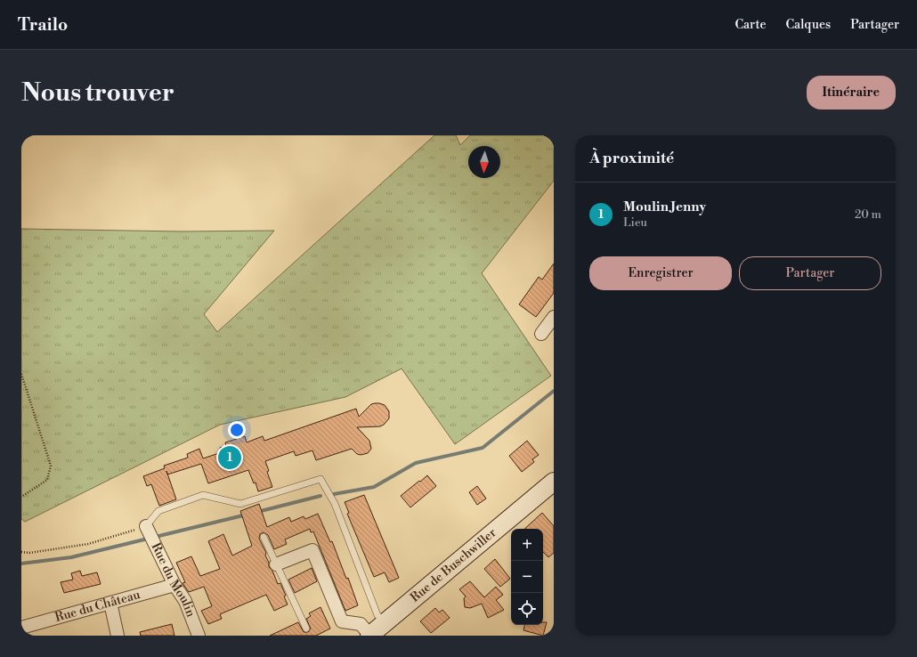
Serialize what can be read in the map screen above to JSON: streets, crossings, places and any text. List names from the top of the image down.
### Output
{
  "streets": {
    "street": ["Rue de Buschwiller", "Rue du Moulin", "Rue du Château"]
  },
  "crossings": [
    ["Rue du Moulin", "Rue du Château"]
  ],
  "north": "bottom",
  "page": {
    "header": "Trailo",
    "nav": ["Carte", "Calques", "Partager"],
    "buttons": [
      "Itinéraire",
      ["Enregistrer", "Partager"]
    ],
    "title": "Nous trouver",
    "heading": "À proximité",
    "list": [
      {
        "mark": "1",
        "name": "Moulin Jenny",
        "note": "Lieu",
        "value": "20 m"
      }
    ],
    "pins": "1",
    "map_buttons": ["+", "−"]
  }
}
